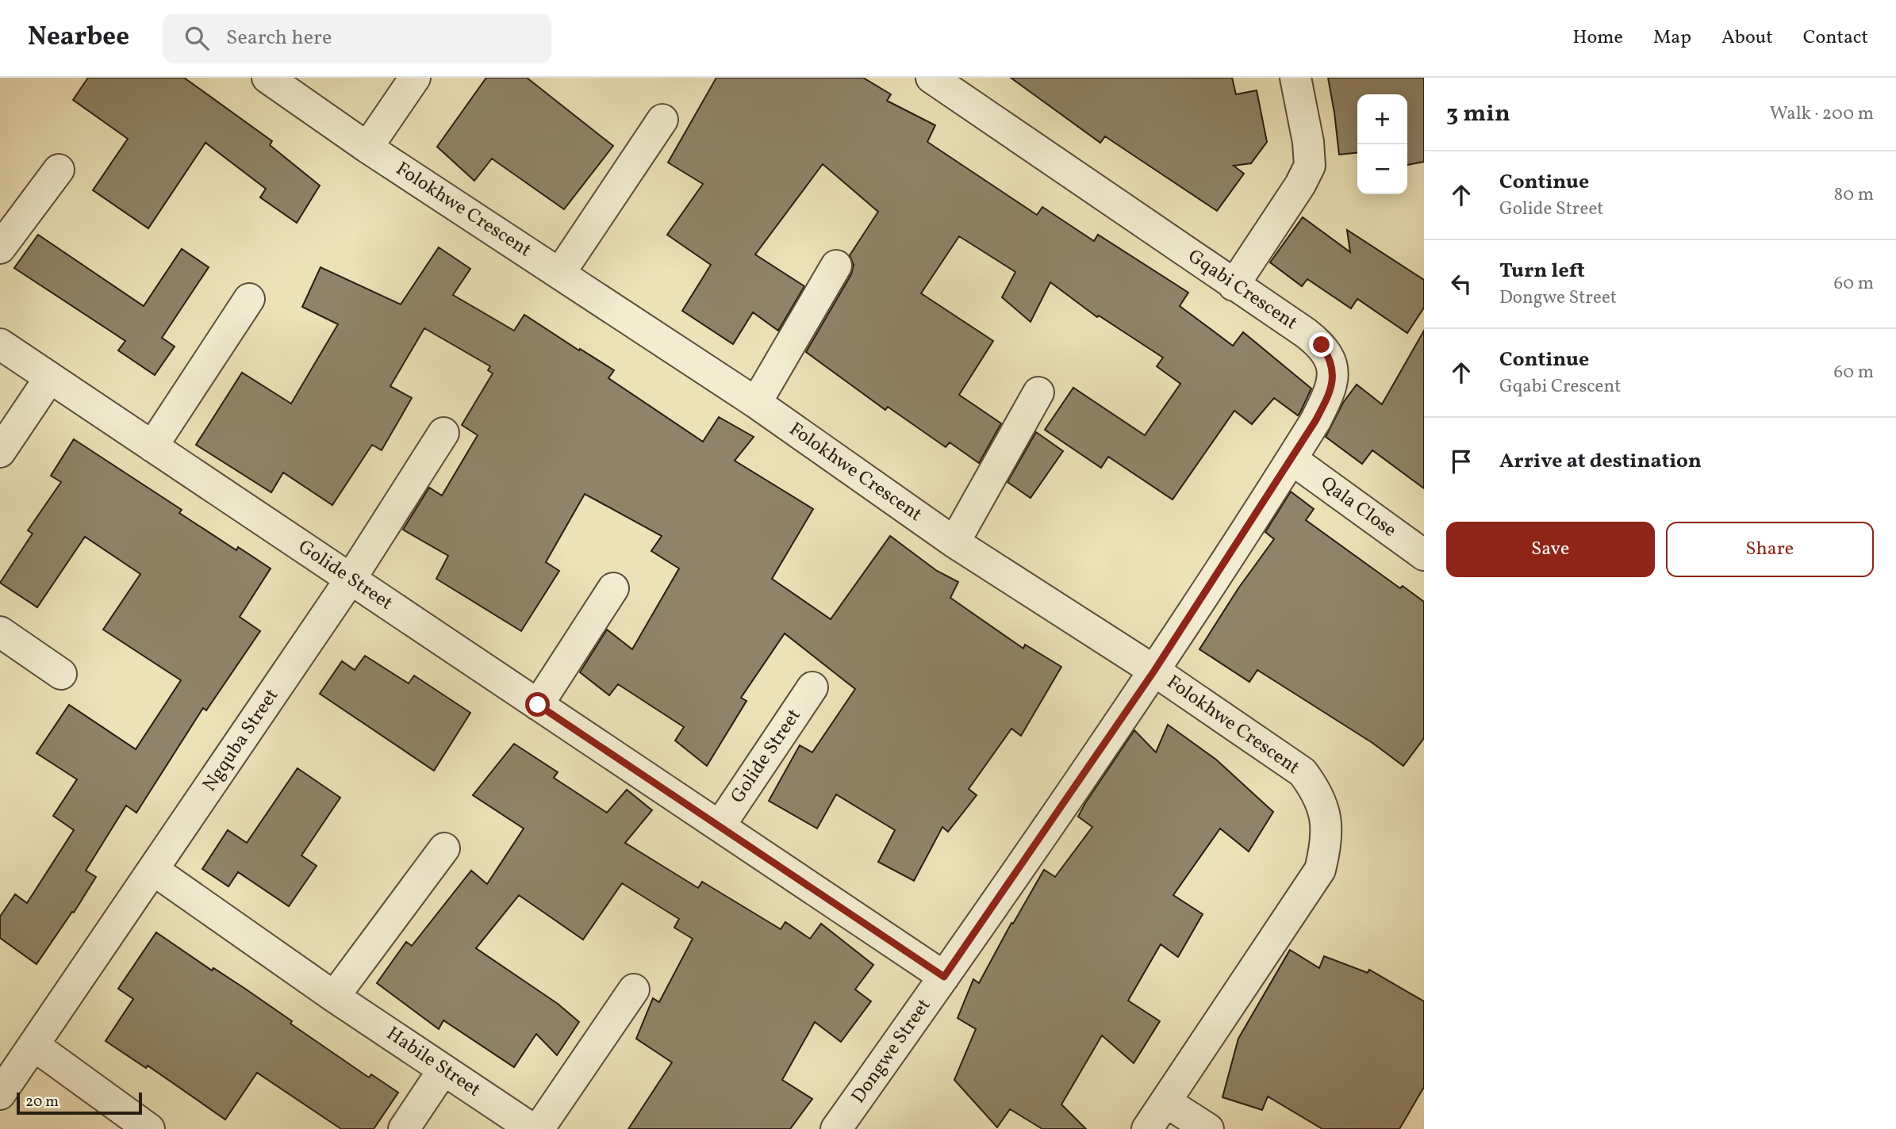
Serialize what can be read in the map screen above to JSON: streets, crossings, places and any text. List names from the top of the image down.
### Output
{
  "streets": {
    "street": [
      "Folokhwe Crescent",
      "Gqabi Crescent",
      "Qala Close",
      "Golide Street",
      "Ngquba Street",
      "Dongwe Street",
      "Habile Street"
    ]
  },
  "crossings": [
    ["Folokhwe Crescent", "Gqabi Crescent"],
    ["Folokhwe Crescent", "Dongwe Street"],
    ["Gqabi Crescent", "Qala Close"],
    ["Gqabi Crescent", "Dongwe Street"],
    ["Golide Street", "Ngquba Street"],
    ["Golide Street", "Dongwe Street"],
    ["Ngquba Street", "Habile Street"]
  ],
  "scale_bar": "20 m",
  "page": {
    "header": "Nearbee",
    "search": "Search here",
    "nav": [
      "Home",
      "Map",
      "About",
      "Contact"
    ],
    "heading": ["3 min", "Walk · 200 m"],
    "map_buttons": ["+", "−"],
    "list": [
      ["Continue", "Golide Street", "80 m"],
      ["Turn left", "Dongwe Street", "60 m"],
      ["Continue", "Gqabi Crescent", "60 m"],
      "Arrive at destination"
    ],
    "buttons": ["Save", "Share"],
    "scale": "20 m"
  }
}
